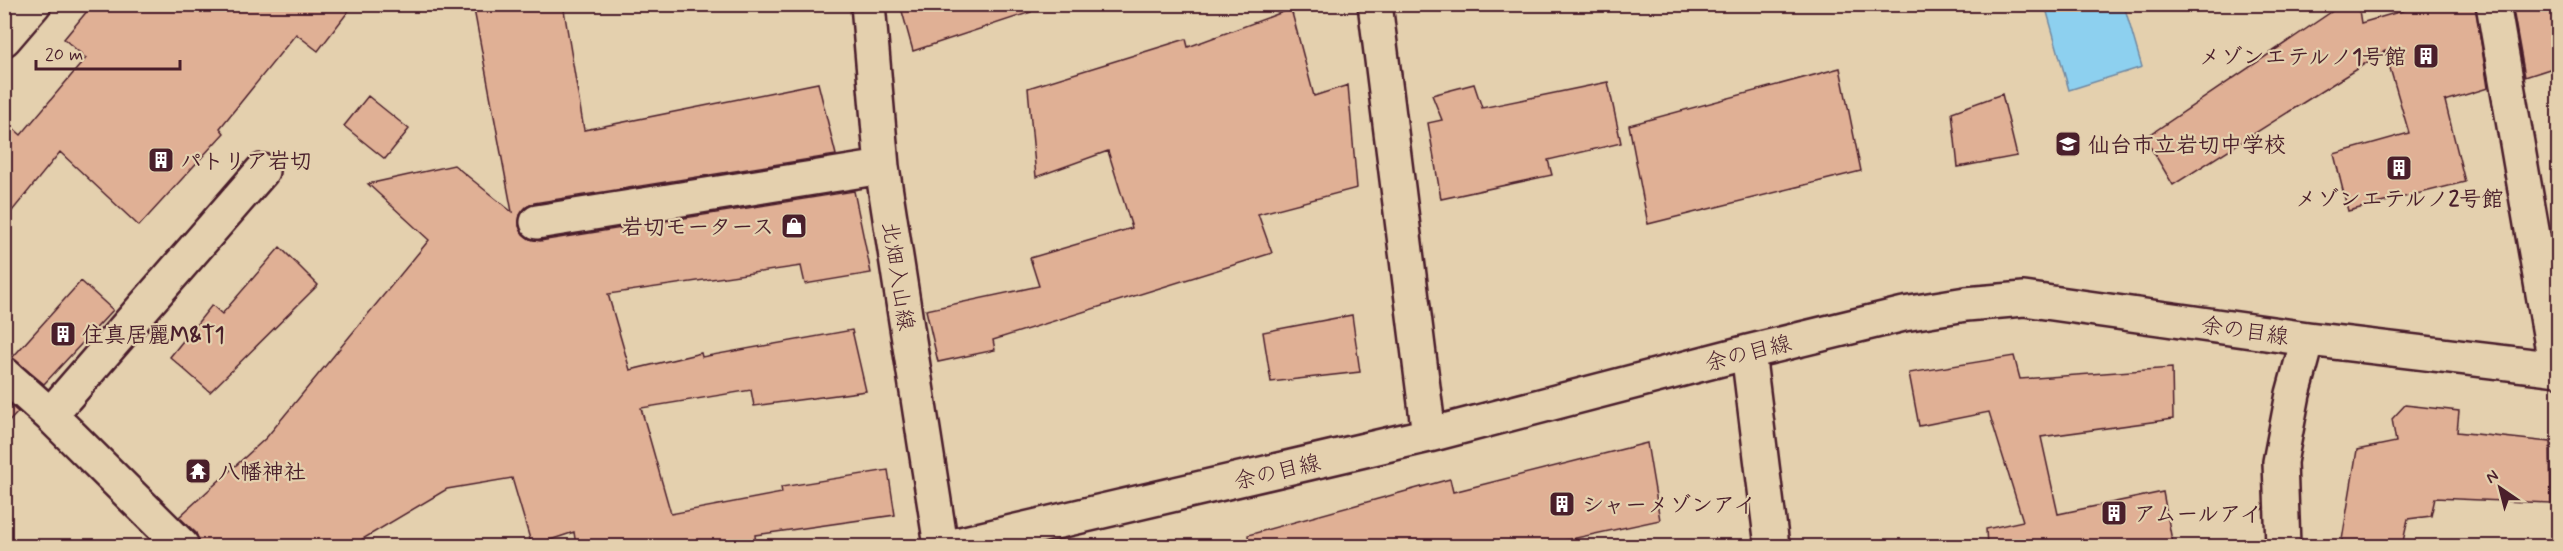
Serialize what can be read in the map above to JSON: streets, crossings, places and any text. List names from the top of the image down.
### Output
{
  "streets": {
    "street": ["北畑入山線", "余の目線"]
  },
  "places": {
    "building": [
      "メゾンエテルノ1号館",
      "パトリア岩切",
      "メゾンエテルノ2号館",
      "住真居麗M&T1",
      "シャーメゾンアイ",
      "アムールアイ"
    ],
    "school or university": ["仙台市立岩切中学校"],
    "shop": ["岩切モータース"],
    "temple": ["八幡神社"]
  },
  "scale_bar": "20 m",
  "north": "top left"
}
